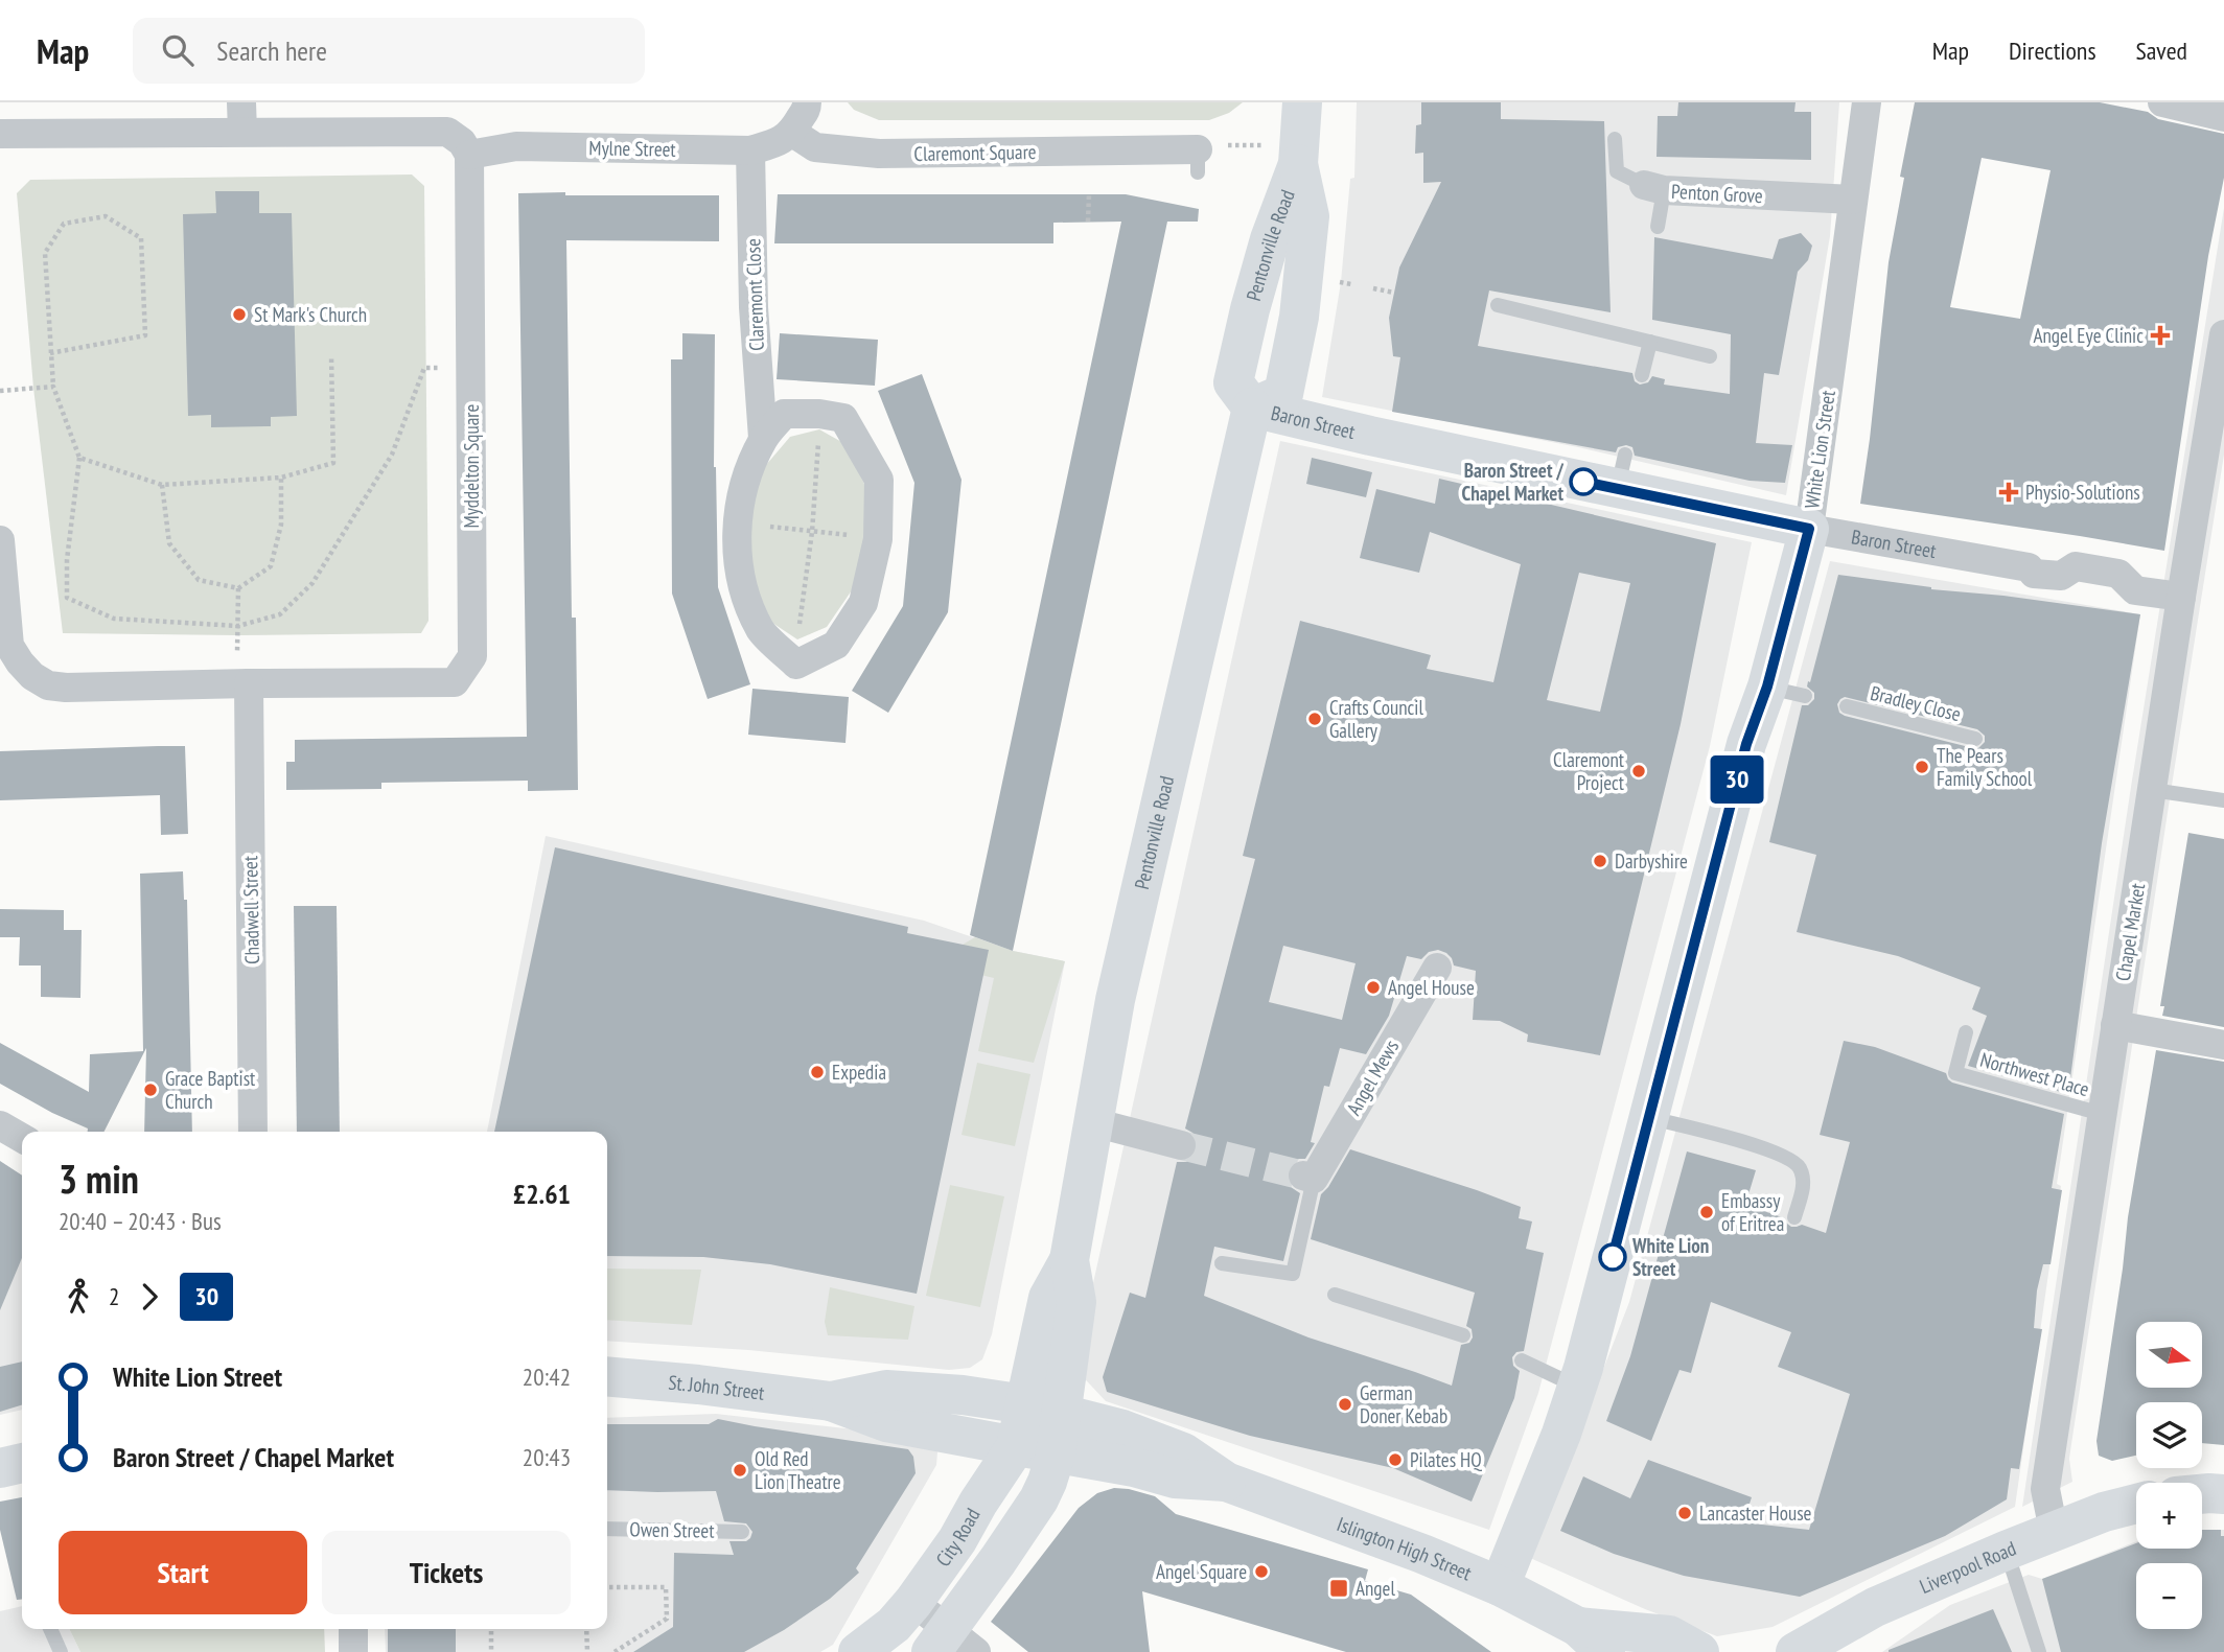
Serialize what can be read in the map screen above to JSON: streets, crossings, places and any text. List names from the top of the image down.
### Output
{
  "streets": {
    "main road": [
      "Pentonville Road",
      "Baron Street",
      "White Lion Street",
      "St. John Street",
      "City Road",
      "Islington High Street",
      "Liverpool Road"
    ],
    "street": [
      "Mylne Street",
      "Claremont Square",
      "Penton Grove",
      "Claremont Close",
      "Myddelton Square",
      "Chadwell Street",
      "Chapel Market",
      "Angel Mews"
    ],
    "lane": ["Bradley Close", "Northwest Place", "Owen Street"]
  },
  "crossings": [
    ["Mylne Street", "Claremont Square"],
    ["Mylne Street", "Claremont Close"],
    ["Mylne Street", "Myddelton Square"],
    ["Penton Grove", "White Lion Street"],
    ["Pentonville Road", "Baron Street"],
    ["Pentonville Road", "St. John Street"],
    ["Pentonville Road", "City Road"],
    ["Pentonville Road", "Islington High Street"],
    ["Baron Street", "White Lion Street"],
    ["Baron Street", "Chapel Market"],
    ["White Lion Street", "Islington High Street"],
    ["Myddelton Square", "Chadwell Street"],
    ["Chapel Market", "Northwest Place"],
    ["Chapel Market", "Liverpool Road"],
    ["St. John Street", "City Road"],
    ["St. John Street", "Islington High Street"],
    ["City Road", "Islington High Street"]
  ],
  "places": {
    "other": [
      "St Mark's Church",
      "Baron Street / Chapel Market",
      "Crafts Council Gallery",
      "The Pears Family School",
      "Claremont Project",
      "Darbyshire",
      "Angel House",
      "Expedia",
      "Grace Baptist Church",
      "Embassy of Eritrea",
      "White Lion Street",
      "German Doner Kebab",
      "Pilates HQ",
      "Old Red Lion Theatre",
      "Lancaster House",
      "Angel Square"
    ],
    "health": ["Angel Eye Clinic", "Physio-Solutions"],
    "transit": ["Angel"]
  },
  "lines": ["bus line 30"],
  "north": "right",
  "page": {
    "header": "Map",
    "search": "Search here",
    "nav": ["Map", "Directions", "Saved"],
    "on_map": "30",
    "heading": ["3 min", "20:40 – 20:43 · Bus", "£2.61"],
    "legs": ["2", "30"],
    "map_buttons": ["+", "−"],
    "list": [
      {
        "name": "White Lion Street",
        "value": "20:42"
      },
      {
        "name": "Baron Street / Chapel Market",
        "value": "20:43"
      }
    ],
    "buttons": ["Start", "Tickets"]
  }
}
